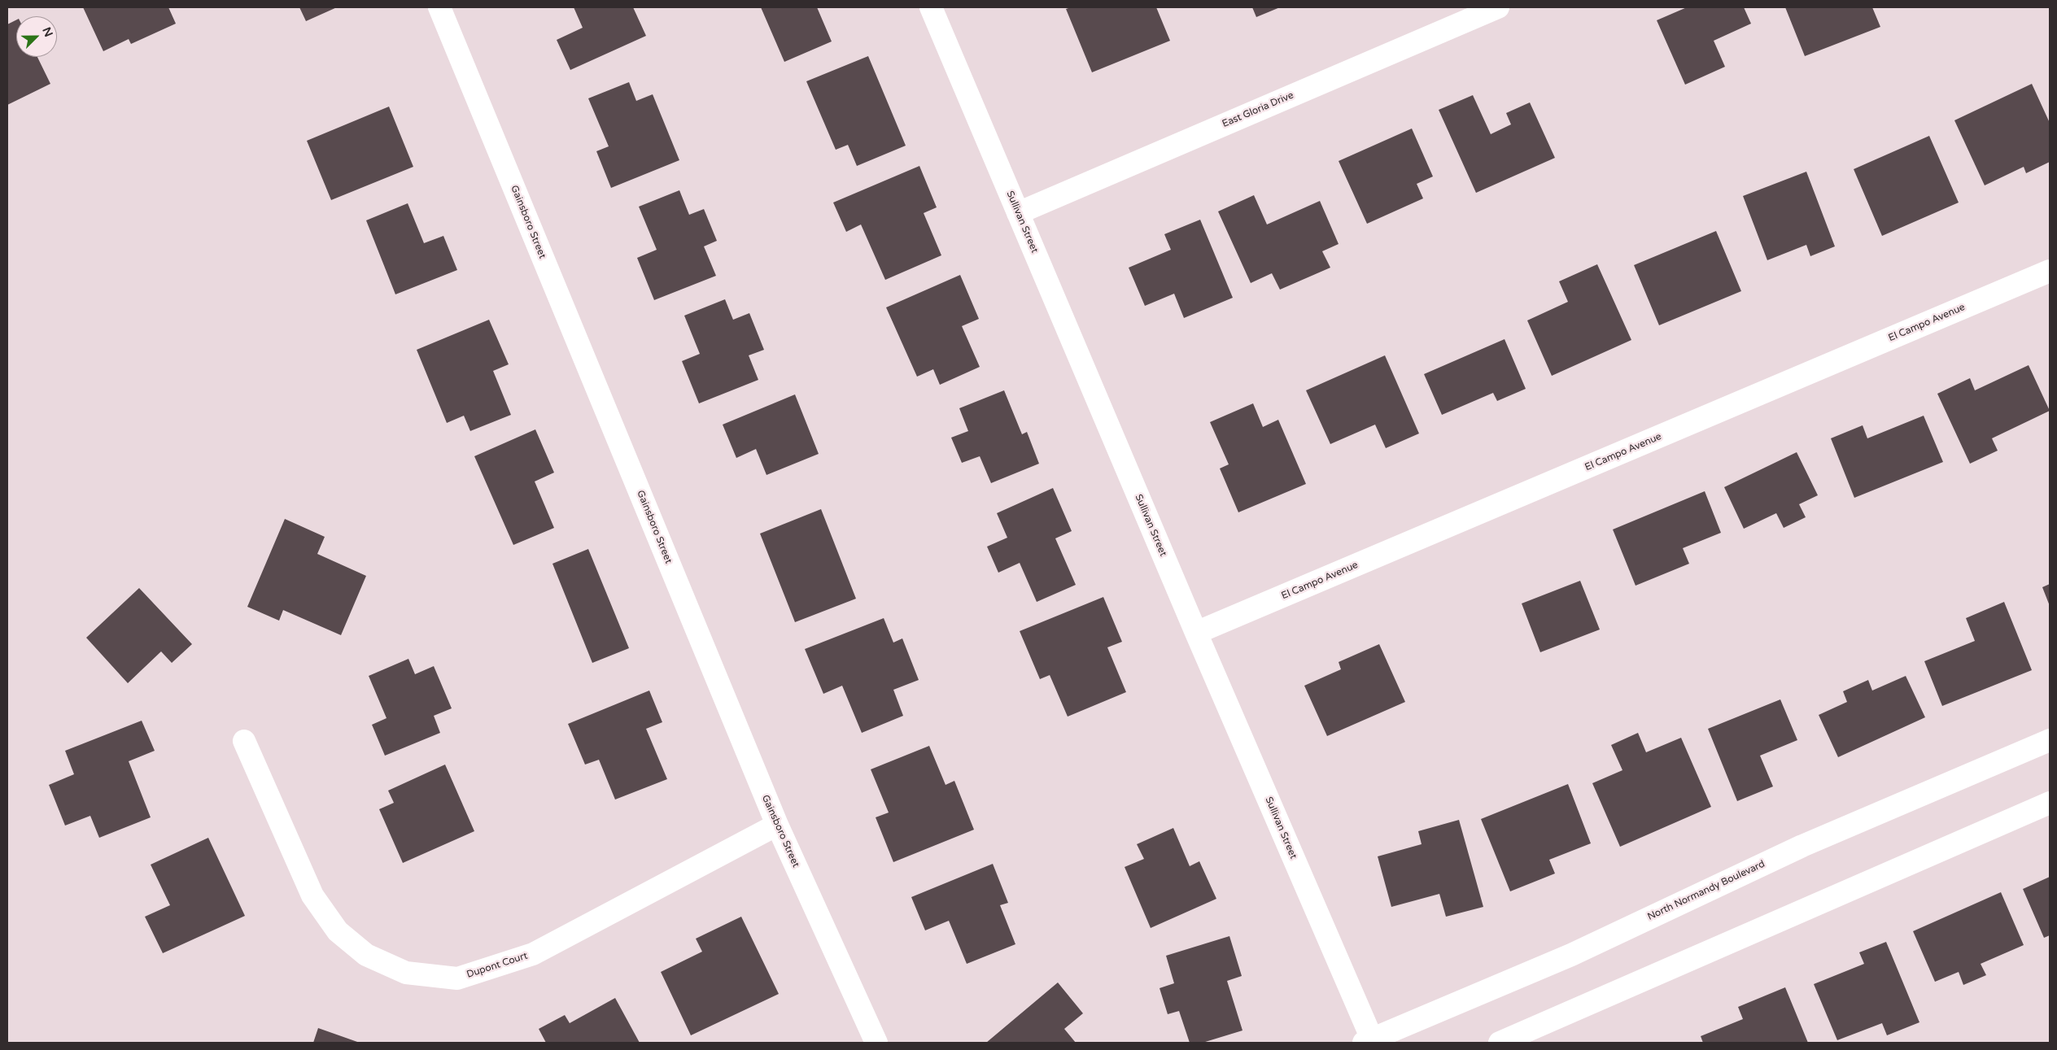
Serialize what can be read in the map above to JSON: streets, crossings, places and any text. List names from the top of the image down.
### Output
{
  "streets": {
    "street": [
      "East Gloria Drive",
      "Gainsboro Street",
      "Sullivan Street",
      "El Campo Avenue",
      "North Normandy Boulevard",
      "Dupont Court"
    ]
  },
  "crossings": [
    ["East Gloria Drive", "Sullivan Street"],
    ["Gainsboro Street", "Dupont Court"],
    ["Sullivan Street", "El Campo Avenue"],
    ["Sullivan Street", "North Normandy Boulevard"]
  ],
  "north": "top right"
}
